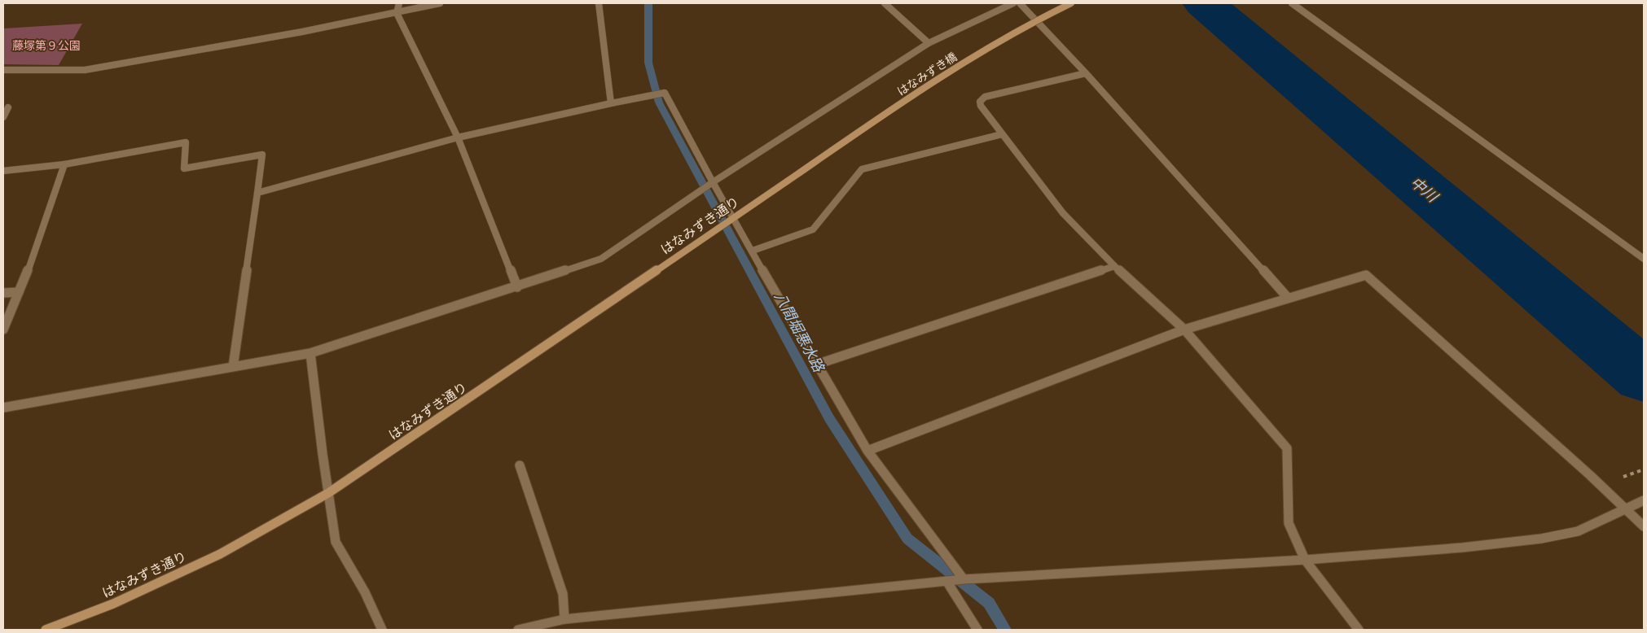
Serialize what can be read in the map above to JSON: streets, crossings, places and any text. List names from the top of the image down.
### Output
{
  "streets": {
    "street": ["はなみずき橋", "はなみずき通り"]
  },
  "crossings": [
    ["はなみずき橋", "はなみずき通り"]
  ],
  "water": ["中川", "八間堀悪水路"],
  "parks": ["藤塚第９公園"]
}
